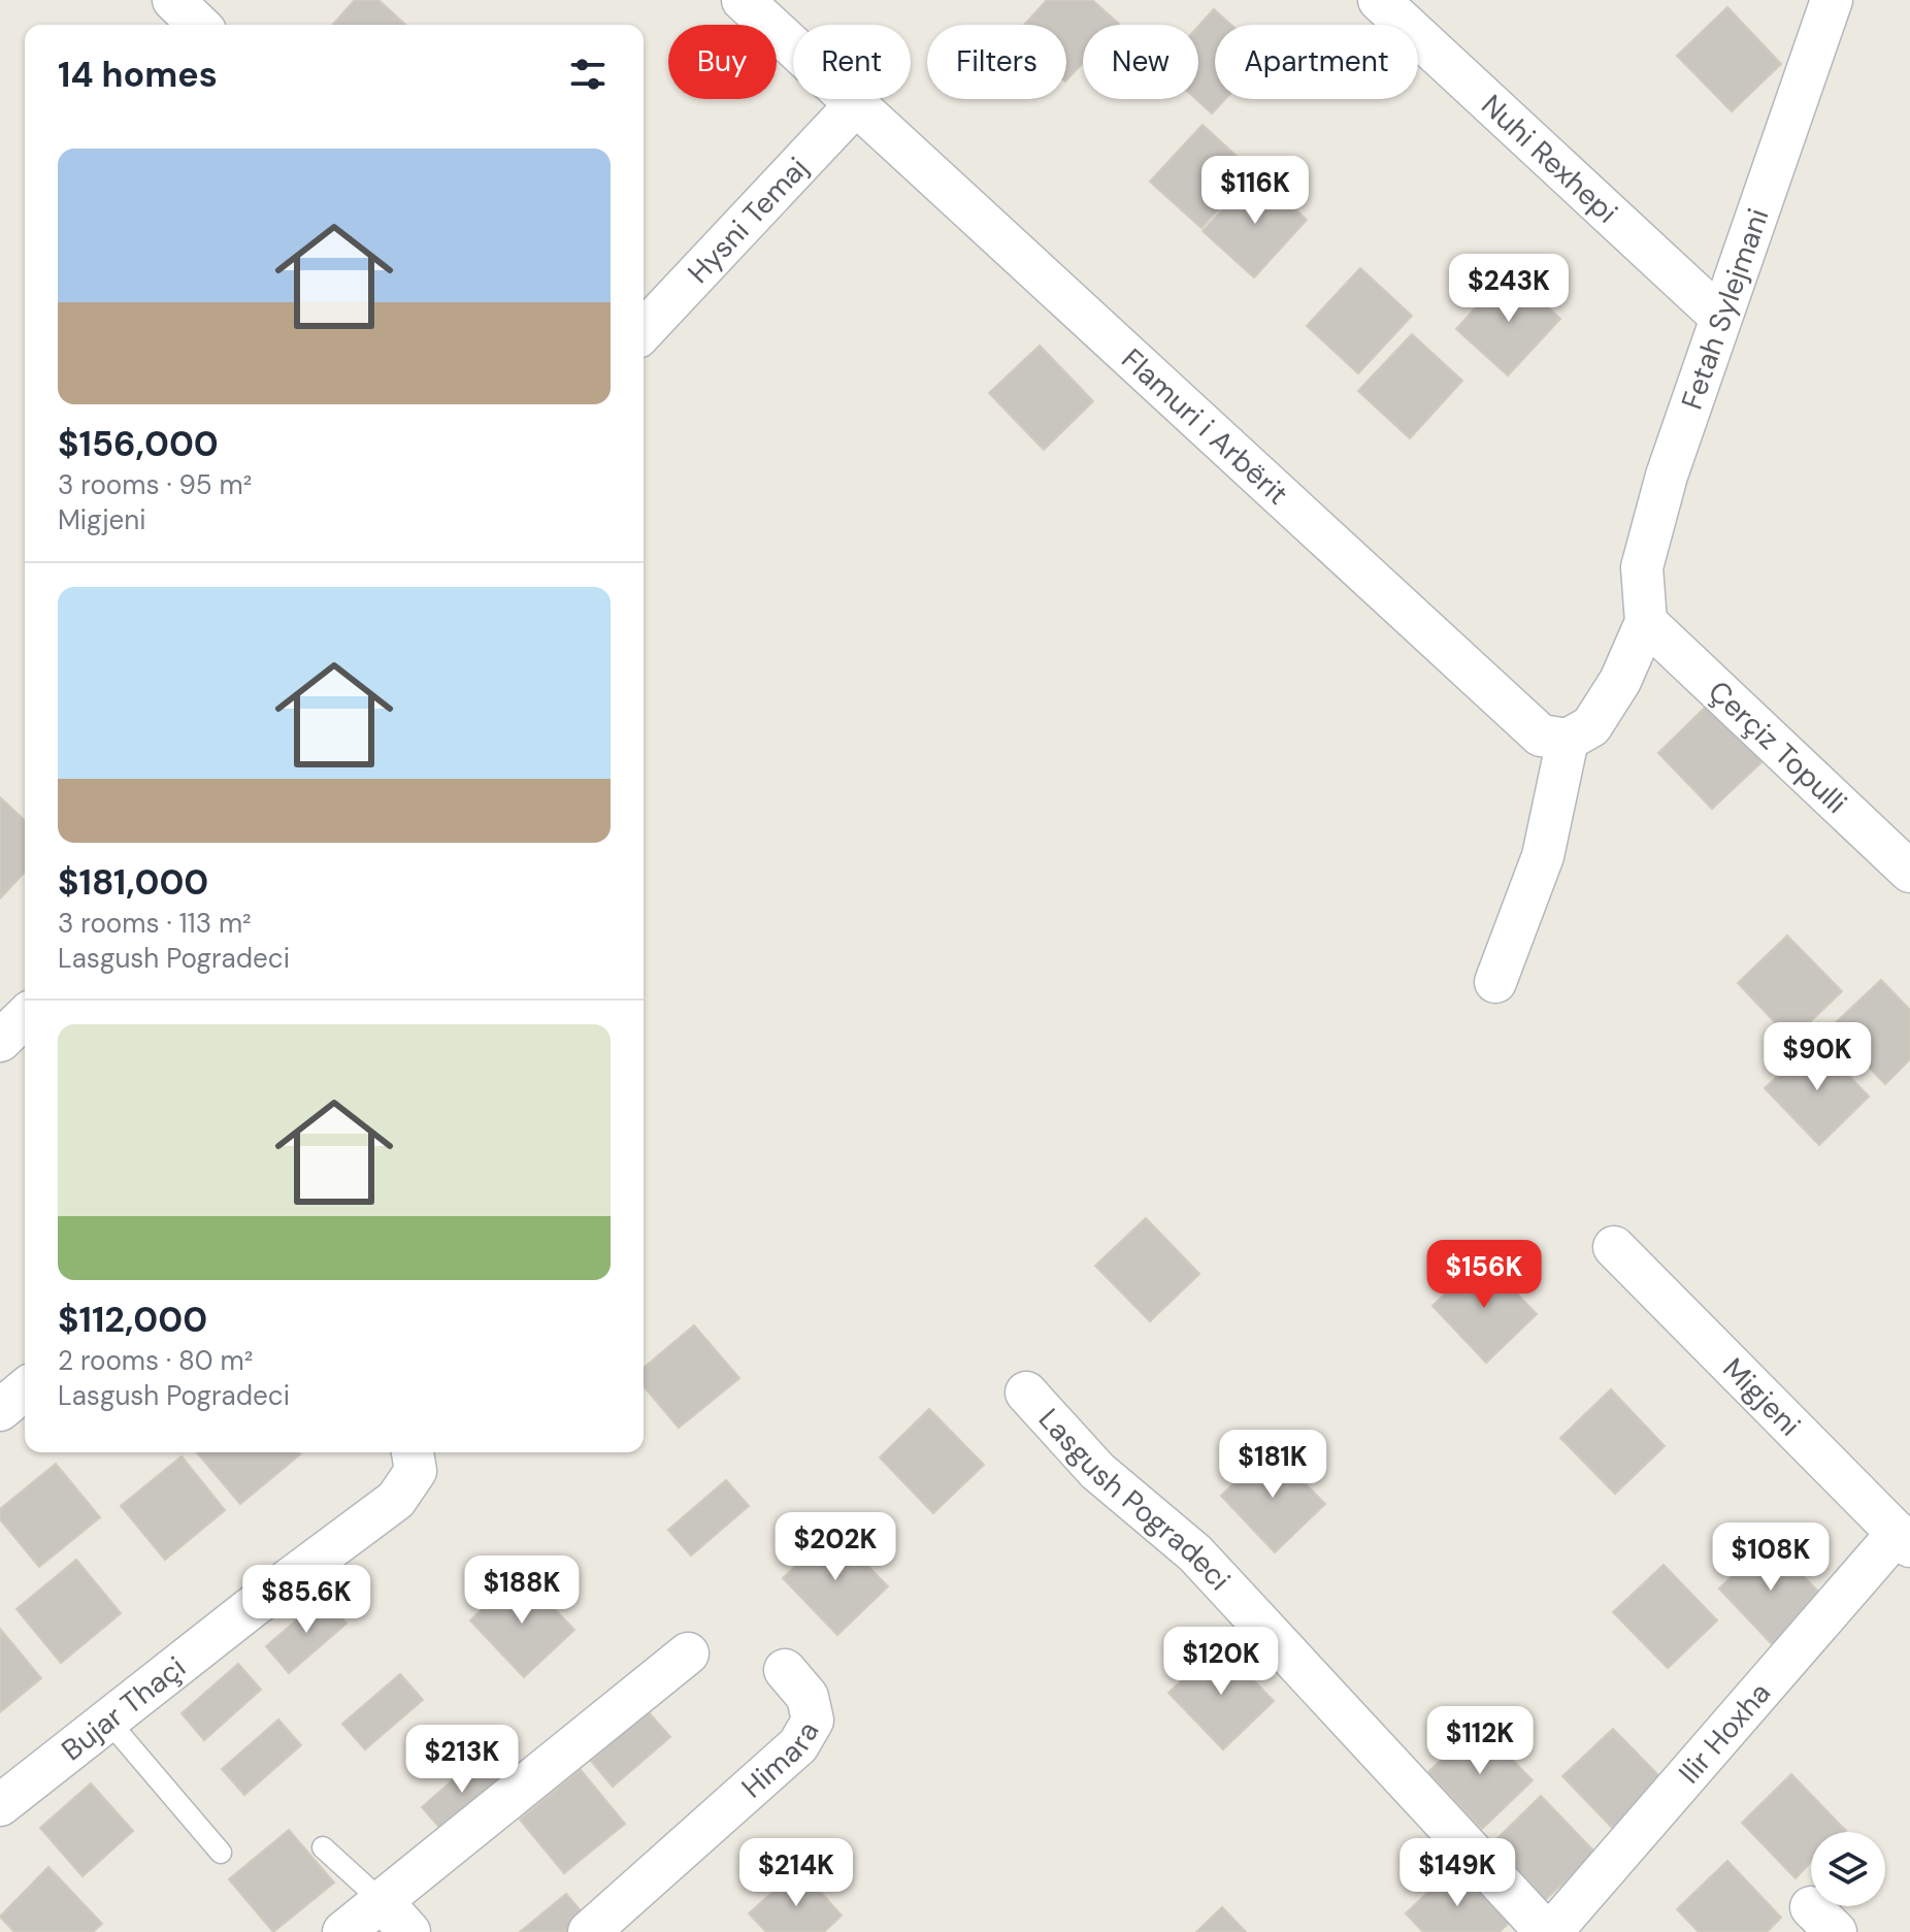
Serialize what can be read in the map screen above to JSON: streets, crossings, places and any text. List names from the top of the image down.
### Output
{
  "streets": {
    "street": [
      "Nuhi Rexhepi",
      "Hysni Temaj",
      "Fetah Sylejmani",
      "Flamuri i Arbërit",
      "Çerçiz Topulli",
      "Migjeni",
      "Lasgush Pogradeci",
      "Bujar Thaçi",
      "Ilir Hoxha",
      "Himara"
    ]
  },
  "crossings": [
    ["Nuhi Rexhepi", "Fetah Sylejmani"],
    ["Hysni Temaj", "Flamuri i Arbërit"],
    ["Fetah Sylejmani", "Çerçiz Topulli"],
    ["Migjeni", "Ilir Hoxha"],
    ["Lasgush Pogradeci", "Ilir Hoxha"]
  ],
  "page": {
    "chip": [
      "Buy",
      "Rent",
      "Filters",
      "New",
      "Apartment"
    ],
    "heading": "14 homes",
    "list": [
      {
        "name": "$156,000",
        "note": "3 rooms · 95 m² · Migjeni"
      },
      {
        "name": "$181,000",
        "note": "3 rooms · 113 m² · Lasgush Pogradeci"
      },
      {
        "name": "$112,000",
        "note": "2 rooms · 80 m² · Lasgush Pogradeci"
      }
    ],
    "price": [
      "$116K",
      "$243K",
      "$90K",
      "$156K",
      "$181K",
      "$202K",
      "$108K",
      "$188K",
      "$85.6K",
      "$120K",
      "$112K",
      "$213K",
      "$214K",
      "$149K"
    ]
  }
}
